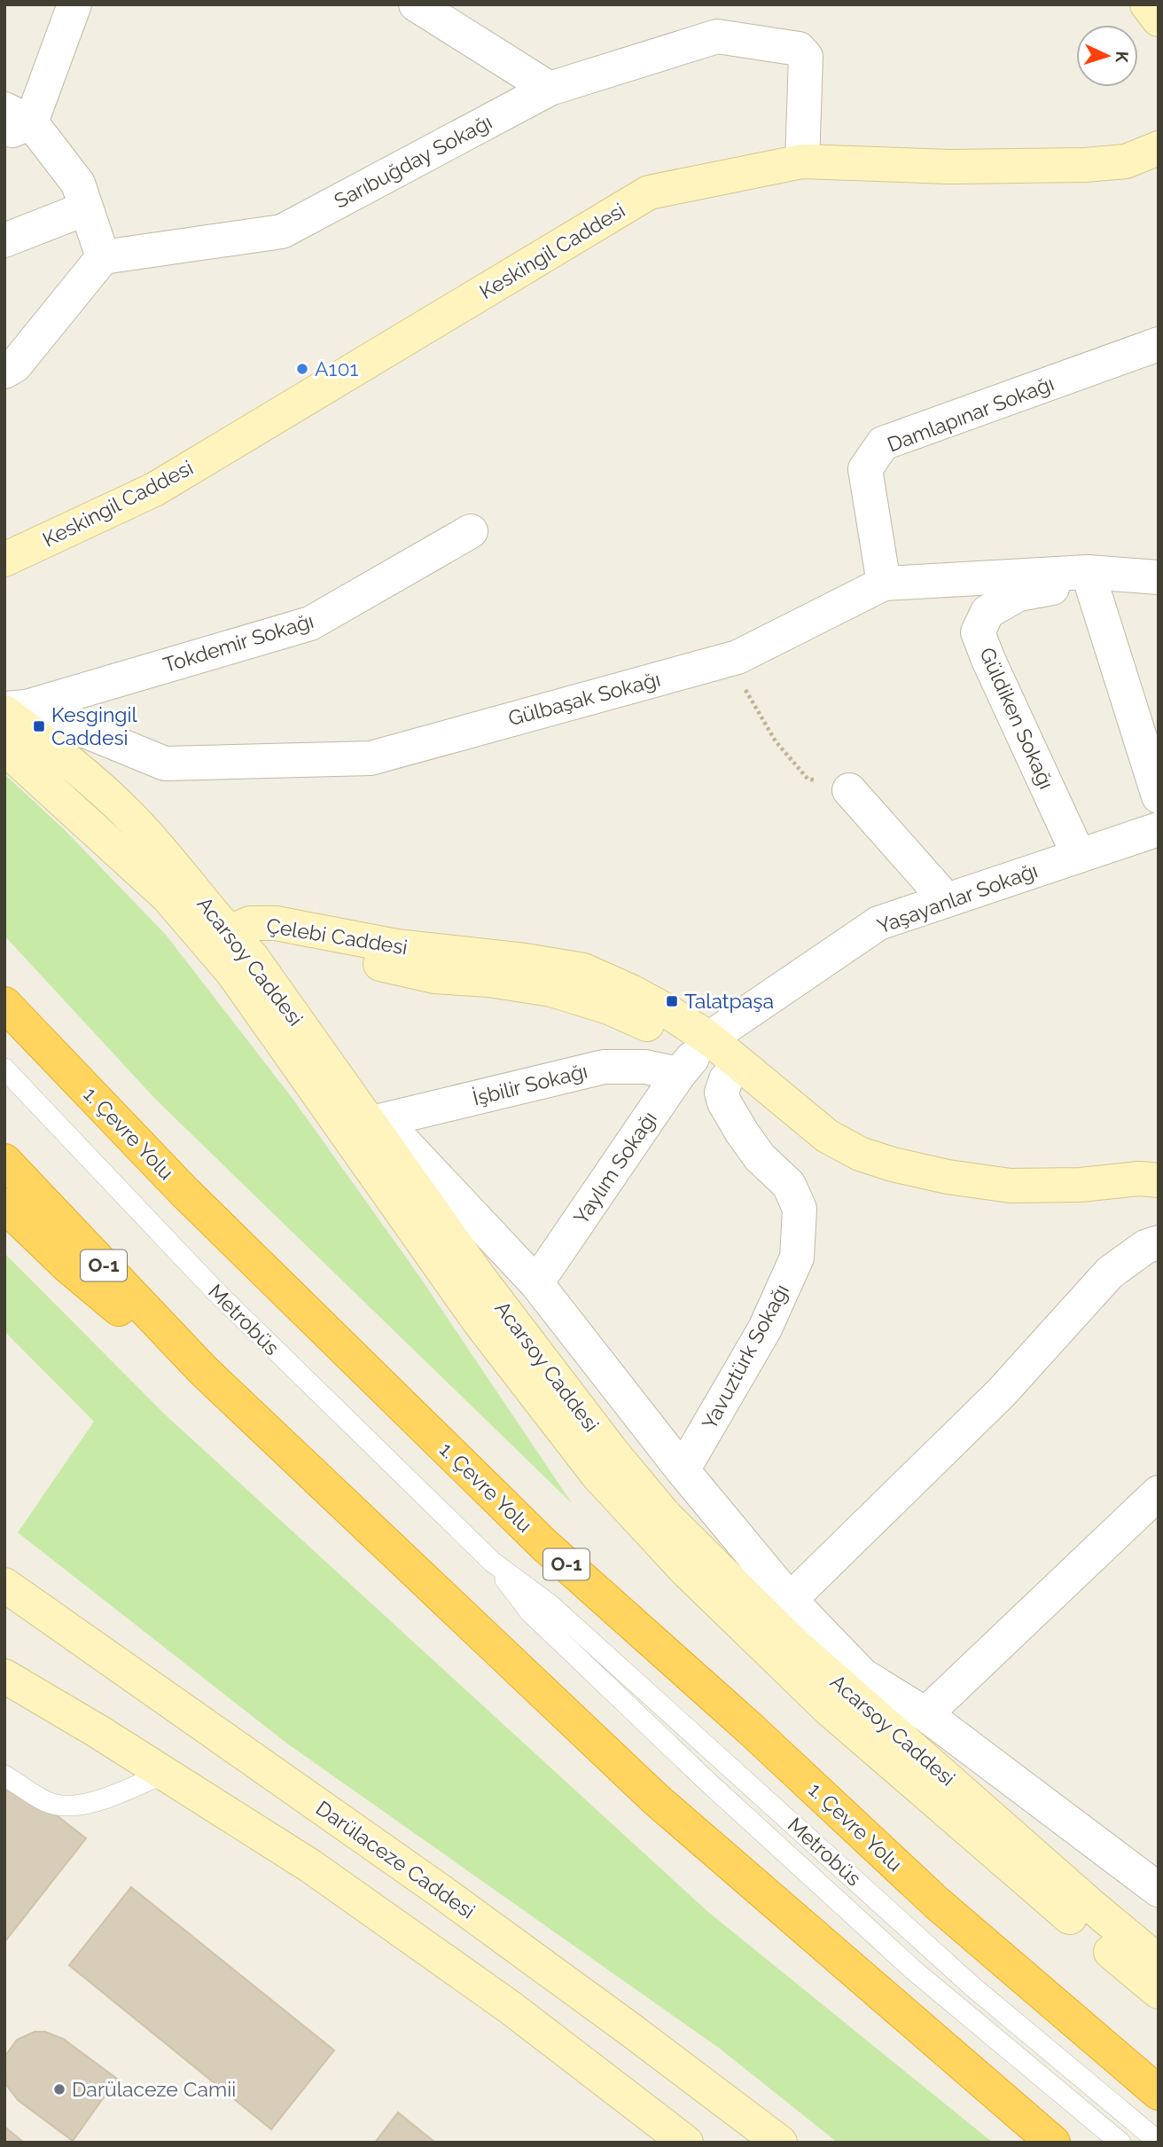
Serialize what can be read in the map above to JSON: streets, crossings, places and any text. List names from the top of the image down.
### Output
{
  "streets": {
    "highway": ["1. Çevre Yolu", "O-1"],
    "main road": [
      "Keskingil Caddesi",
      "Çelebi Caddesi",
      "Acarsoy Caddesi",
      "Darülaceze Caddesi"
    ],
    "street": [
      "Sarıbuğday Sokağı",
      "Damlapınar Sokağı",
      "Tokdemir Sokağı",
      "Gülbaşak Sokağı",
      "Güldiken Sokağı",
      "Yaşayanlar Sokağı",
      "İşbilir Sokağı",
      "Yaylım Sokağı",
      "Yavuztürk Sokağı"
    ],
    "lane": ["Metrobüs"]
  },
  "crossings": [
    ["Sarıbuğday Sokağı", "Keskingil Caddesi"],
    ["Damlapınar Sokağı", "Gülbaşak Sokağı"],
    ["Tokdemir Sokağı", "Gülbaşak Sokağı"],
    ["Tokdemir Sokağı", "Acarsoy Caddesi"],
    ["Gülbaşak Sokağı", "Güldiken Sokağı"],
    ["Gülbaşak Sokağı", "Acarsoy Caddesi"],
    ["Güldiken Sokağı", "Yaşayanlar Sokağı"],
    ["Yaşayanlar Sokağı", "Çelebi Caddesi"],
    ["Yaşayanlar Sokağı", "İşbilir Sokağı"],
    ["Yaşayanlar Sokağı", "Yaylım Sokağı"],
    ["Çelebi Caddesi", "Acarsoy Caddesi"],
    ["Çelebi Caddesi", "İşbilir Sokağı"],
    ["Çelebi Caddesi", "Yaylım Sokağı"],
    ["Çelebi Caddesi", "Yavuztürk Sokağı"],
    ["İşbilir Sokağı", "Yaylım Sokağı"]
  ],
  "places": {
    "other": ["A101", "Darülaceze Camii"],
    "transit": ["Kesgingil Caddesi", "Talatpaşa"]
  },
  "north": "right"
}
